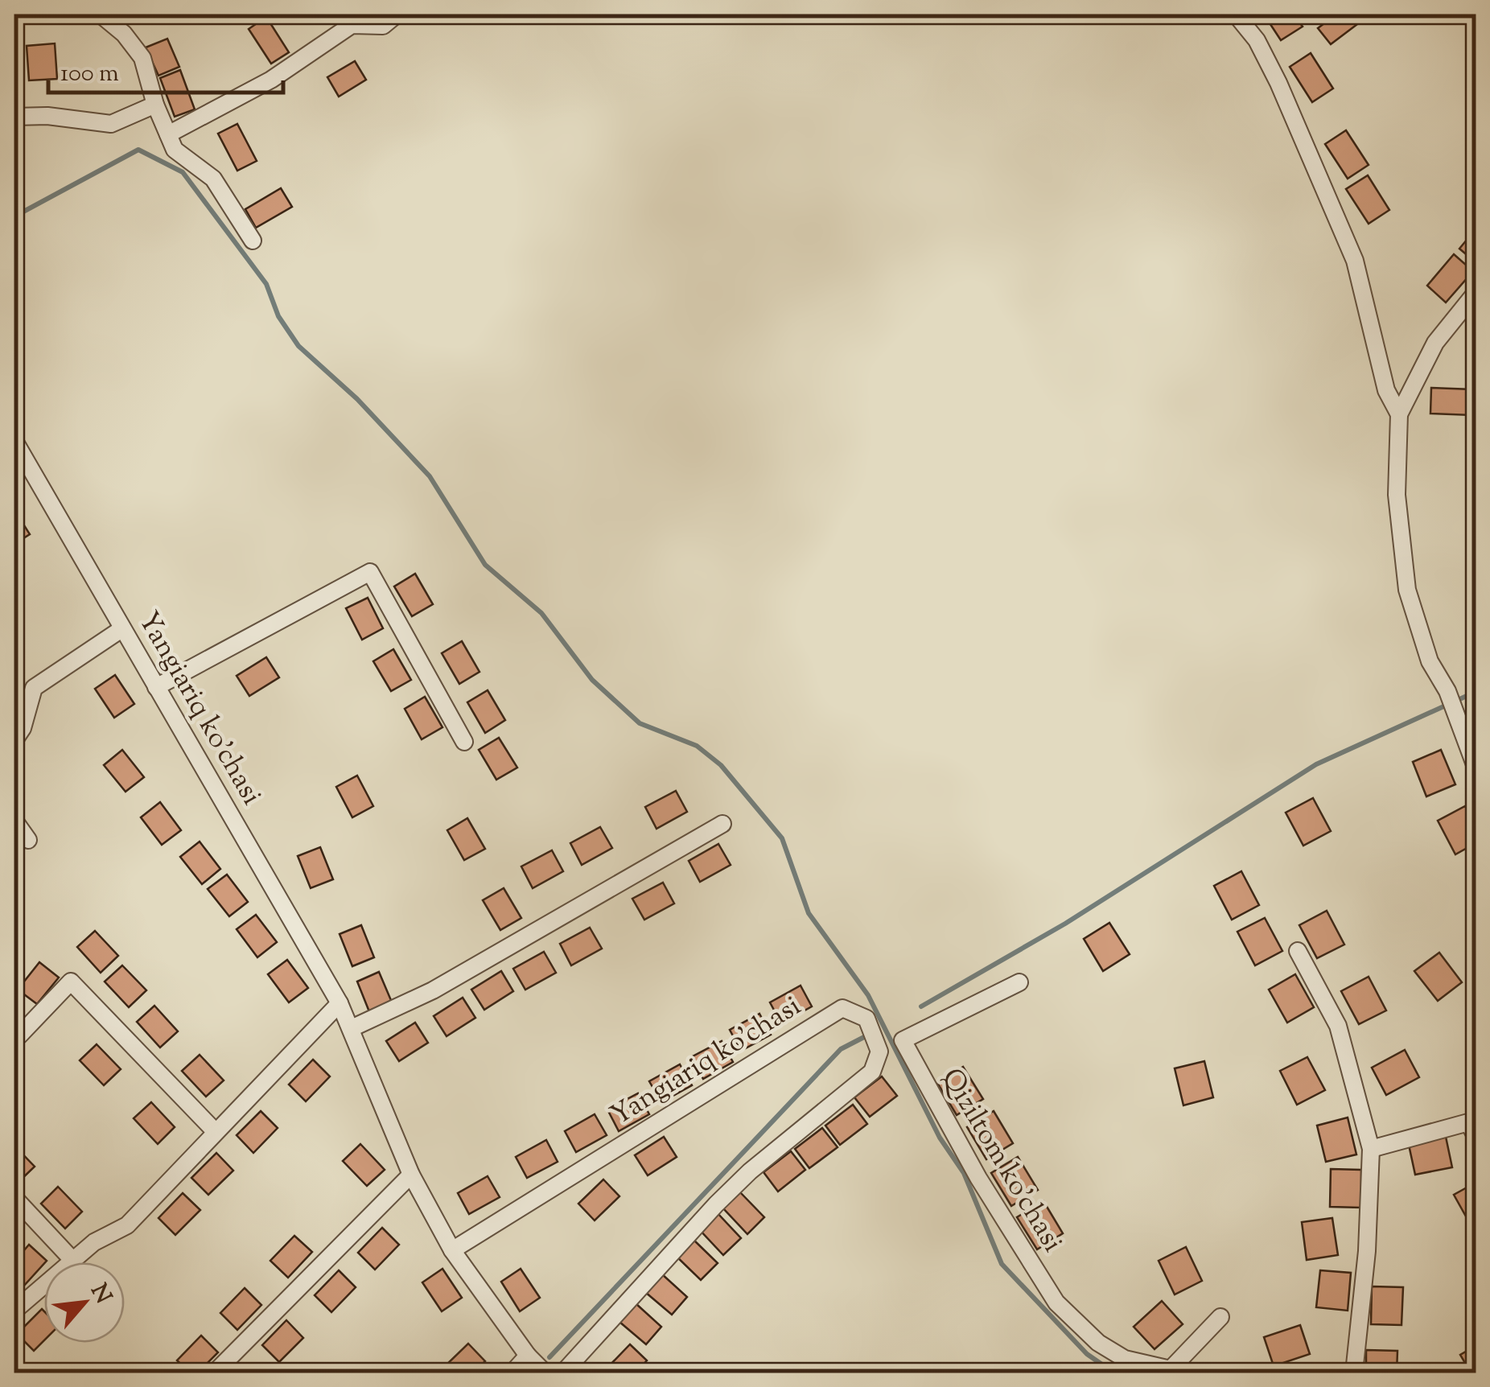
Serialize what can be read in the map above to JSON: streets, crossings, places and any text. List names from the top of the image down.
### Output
{
  "streets": {
    "street": ["Yangiariq ko'chasi", "Qiziltom ko'chasi"]
  },
  "scale_bar": "100 m",
  "north": "top right"
}
